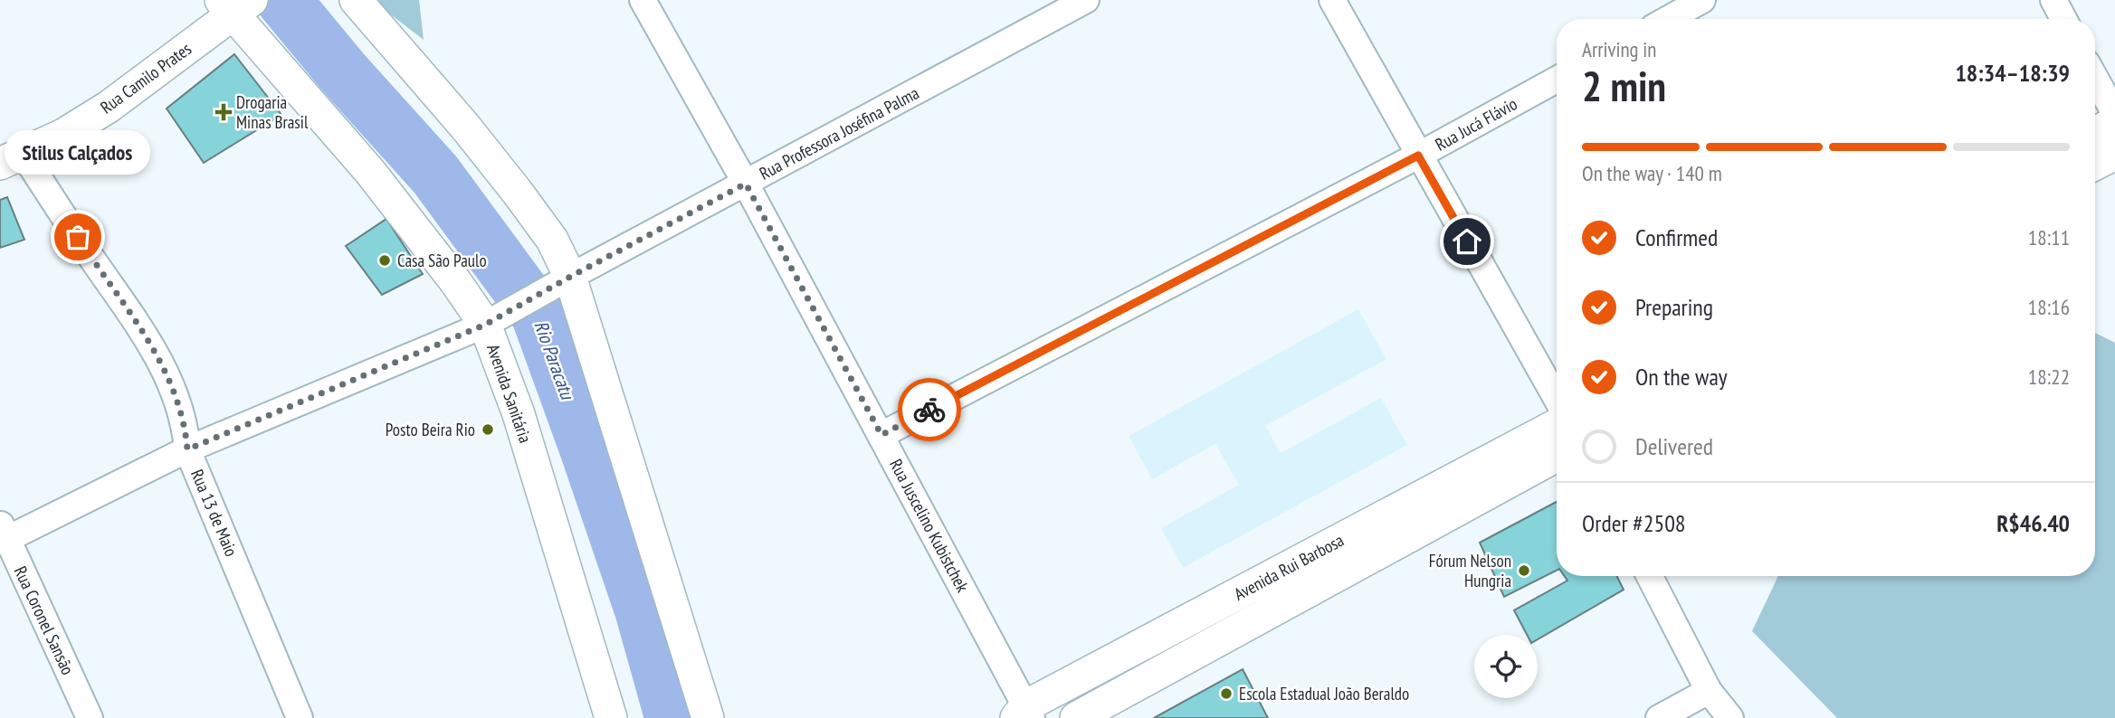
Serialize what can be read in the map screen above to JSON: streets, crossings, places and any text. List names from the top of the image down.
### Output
{
  "streets": {
    "street": [
      "Rua Camilo Prates",
      "Rua Jucá Flávio",
      "Rua Professora Joséfina Palma",
      "Avenida Sanitária",
      "Rua 13 de Maio",
      "Rua Juscelino Kubistchek",
      "Avenida Rui Barbosa",
      "Rua Coronel Sansão"
    ]
  },
  "crossings": [
    ["Rua Camilo Prates", "Avenida Sanitária"],
    ["Rua Camilo Prates", "Rua 13 de Maio"],
    ["Rua Jucá Flávio", "Rua Juscelino Kubistchek"],
    ["Rua Professora Joséfina Palma", "Avenida Sanitária"],
    ["Rua Professora Joséfina Palma", "Rua 13 de Maio"],
    ["Rua Professora Joséfina Palma", "Rua Juscelino Kubistchek"],
    ["Rua Professora Joséfina Palma", "Rua Coronel Sansão"],
    ["Rua Juscelino Kubistchek", "Avenida Rui Barbosa"]
  ],
  "water": ["Rio Paracatu"],
  "places": {
    "health": ["Drogaria Minas Brasil"],
    "other": [
      "Stilus Calçados",
      "Casa São Paulo",
      "Posto Beira Rio",
      "Fórum Nelson Hungria",
      "Escola Estadual João Beraldo"
    ]
  },
  "page": {
    "heading": ["2 min", "Arriving in", "18:34–18:39"],
    "panel": ["Order #2508", "R$46.40"],
    "bar": "On the way · 140 m",
    "bubble": "Stilus Calçados",
    "list": [
      ["Confirmed", "18:11"],
      ["Preparing", "18:16"],
      ["On the way", "18:22"],
      "Delivered"
    ]
  }
}
